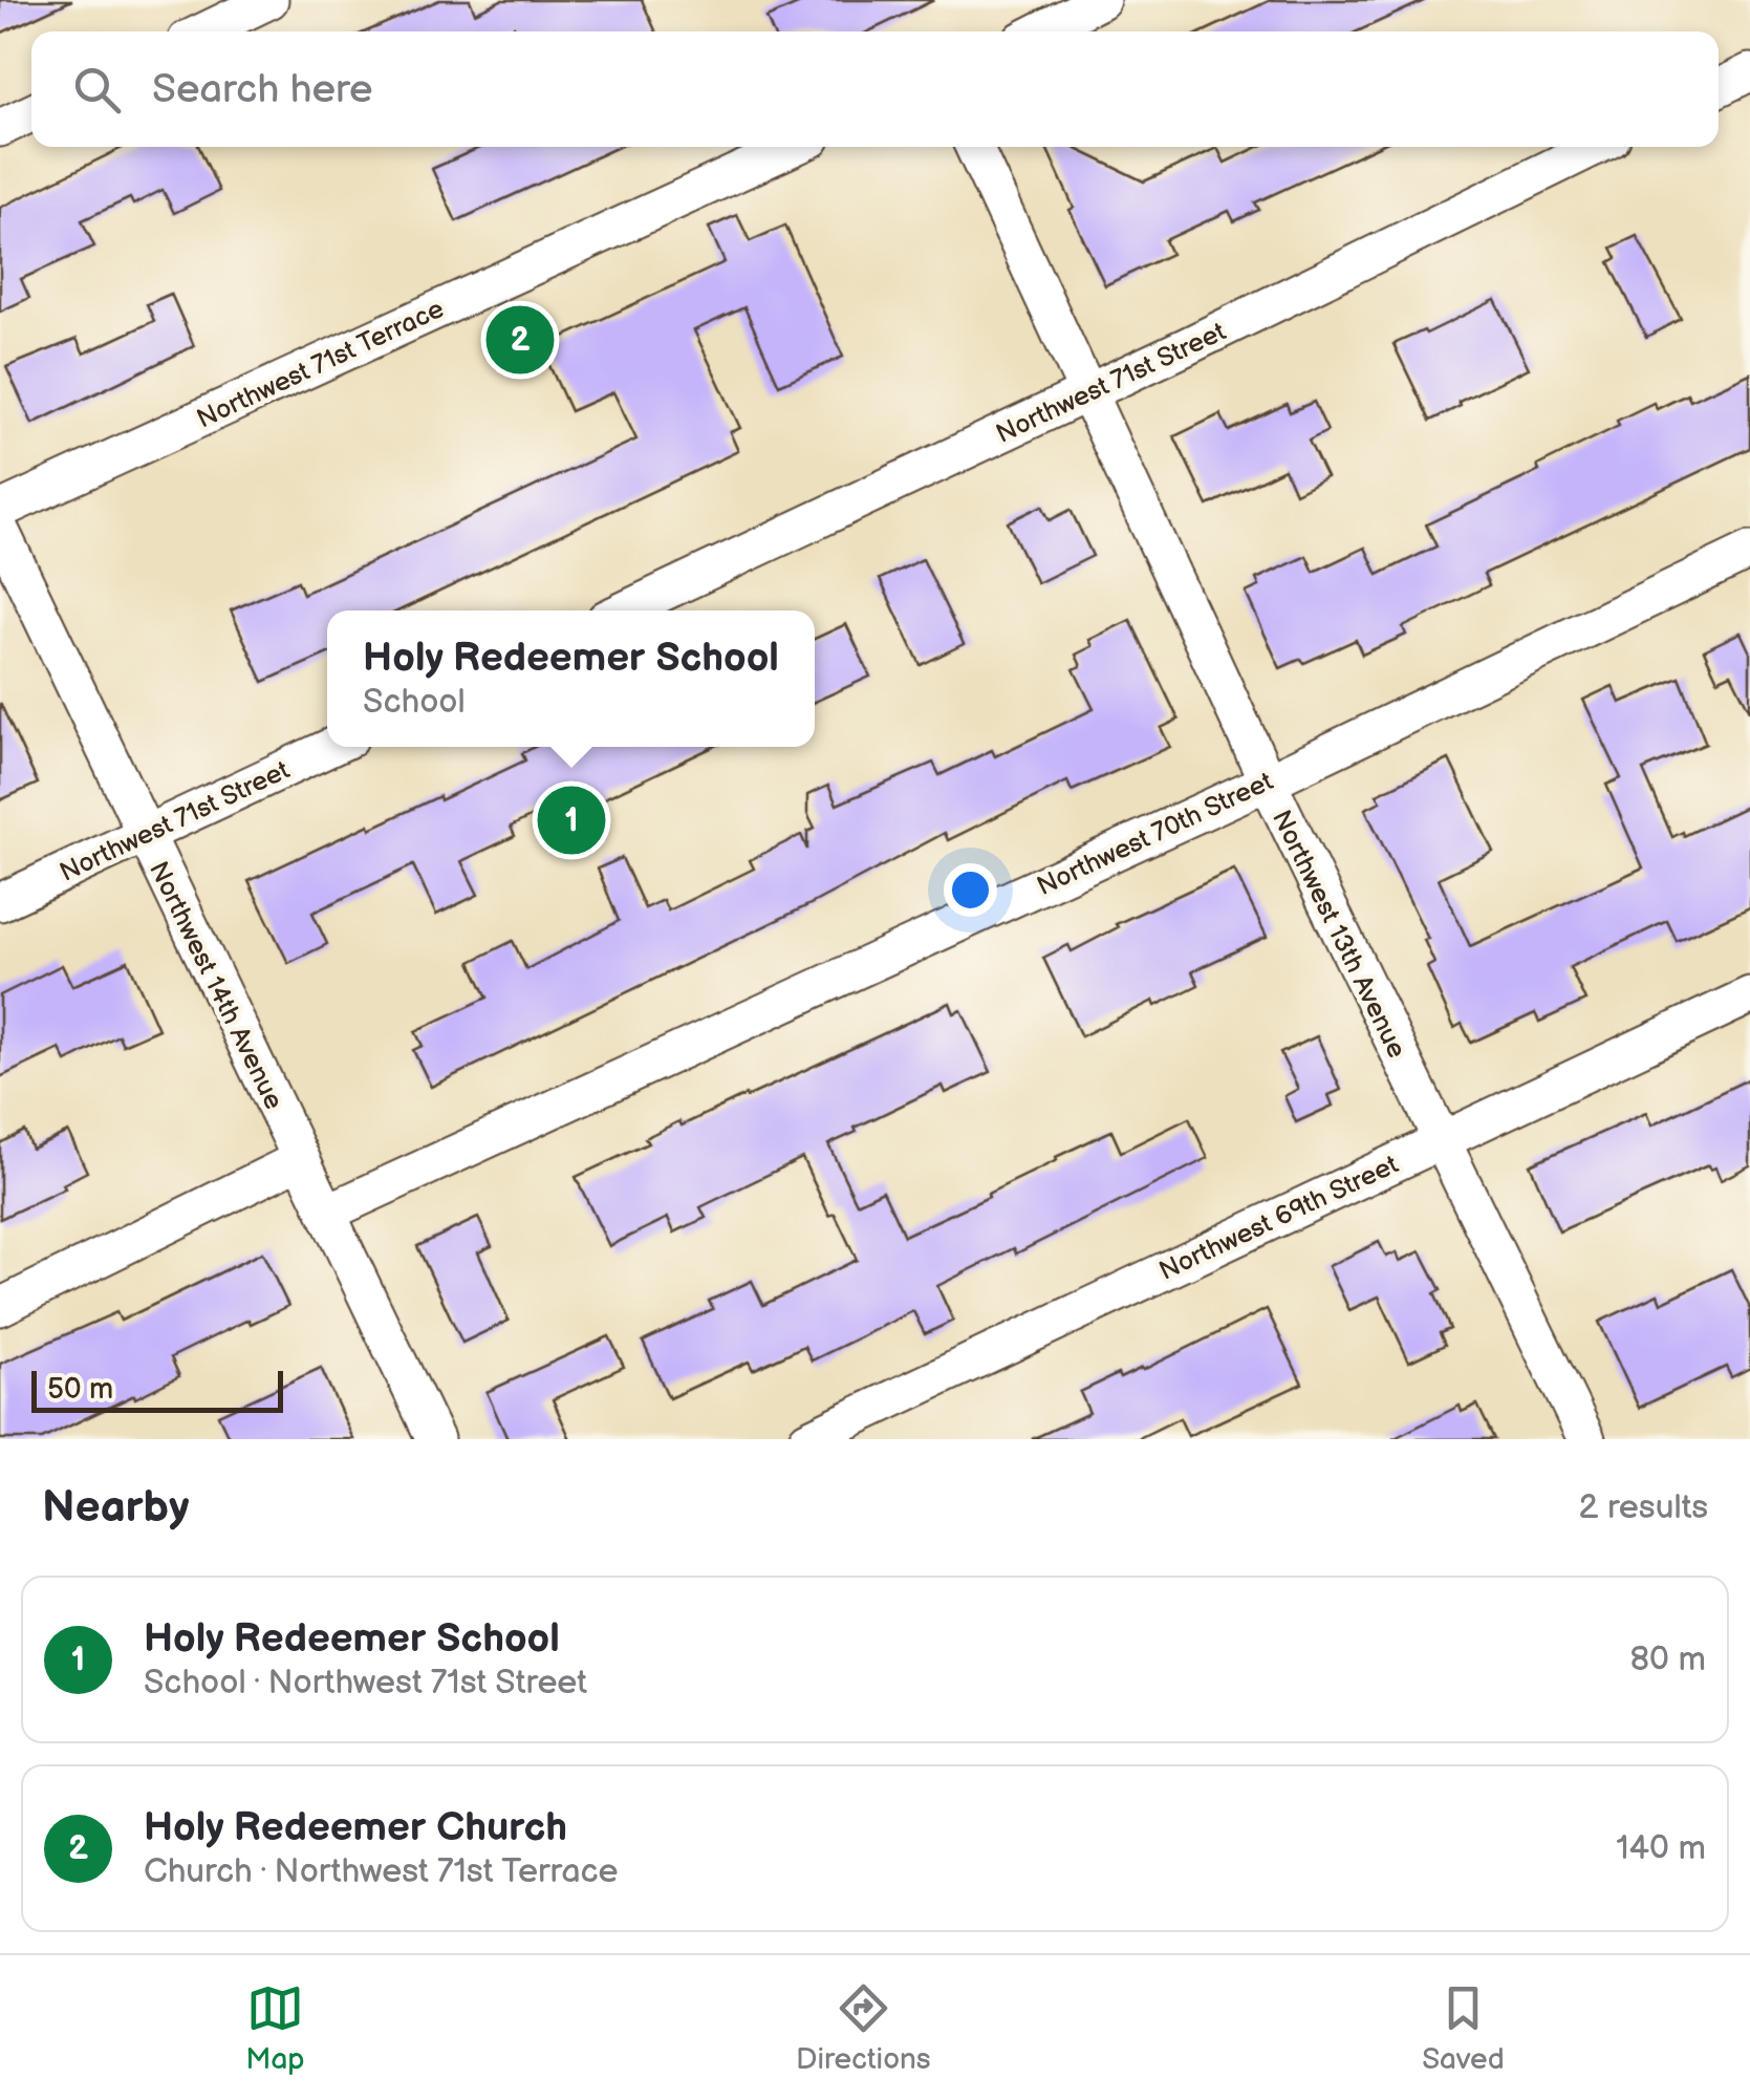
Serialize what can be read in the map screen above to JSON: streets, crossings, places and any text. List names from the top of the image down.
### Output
{
  "streets": {
    "street": [
      "Northwest 71st Terrace",
      "Northwest 71st Street",
      "Northwest 70th Street",
      "Northwest 13th Avenue",
      "Northwest 14th Avenue",
      "Northwest 69th Street"
    ]
  },
  "crossings": [
    ["Northwest 71st Street", "Northwest 13th Avenue"],
    ["Northwest 71st Street", "Northwest 14th Avenue"],
    ["Northwest 70th Street", "Northwest 13th Avenue"],
    ["Northwest 70th Street", "Northwest 14th Avenue"],
    ["Northwest 13th Avenue", "Northwest 69th Street"]
  ],
  "scale_bar": "50 m",
  "page": {
    "search": "Search here",
    "pins": ["2", "1"],
    "popup": ["Holy Redeemer School", "School"],
    "scale": "50 m",
    "heading": ["Nearby", "2 results"],
    "list": [
      {
        "mark": "1",
        "name": "Holy Redeemer School",
        "note": "School · Northwest 71st Street",
        "value": "80 m"
      },
      {
        "mark": "2",
        "name": "Holy Redeemer Church",
        "note": "Church · Northwest 71st Terrace",
        "value": "140 m"
      }
    ],
    "nav": ["Map", "Directions", "Saved"]
  }
}
